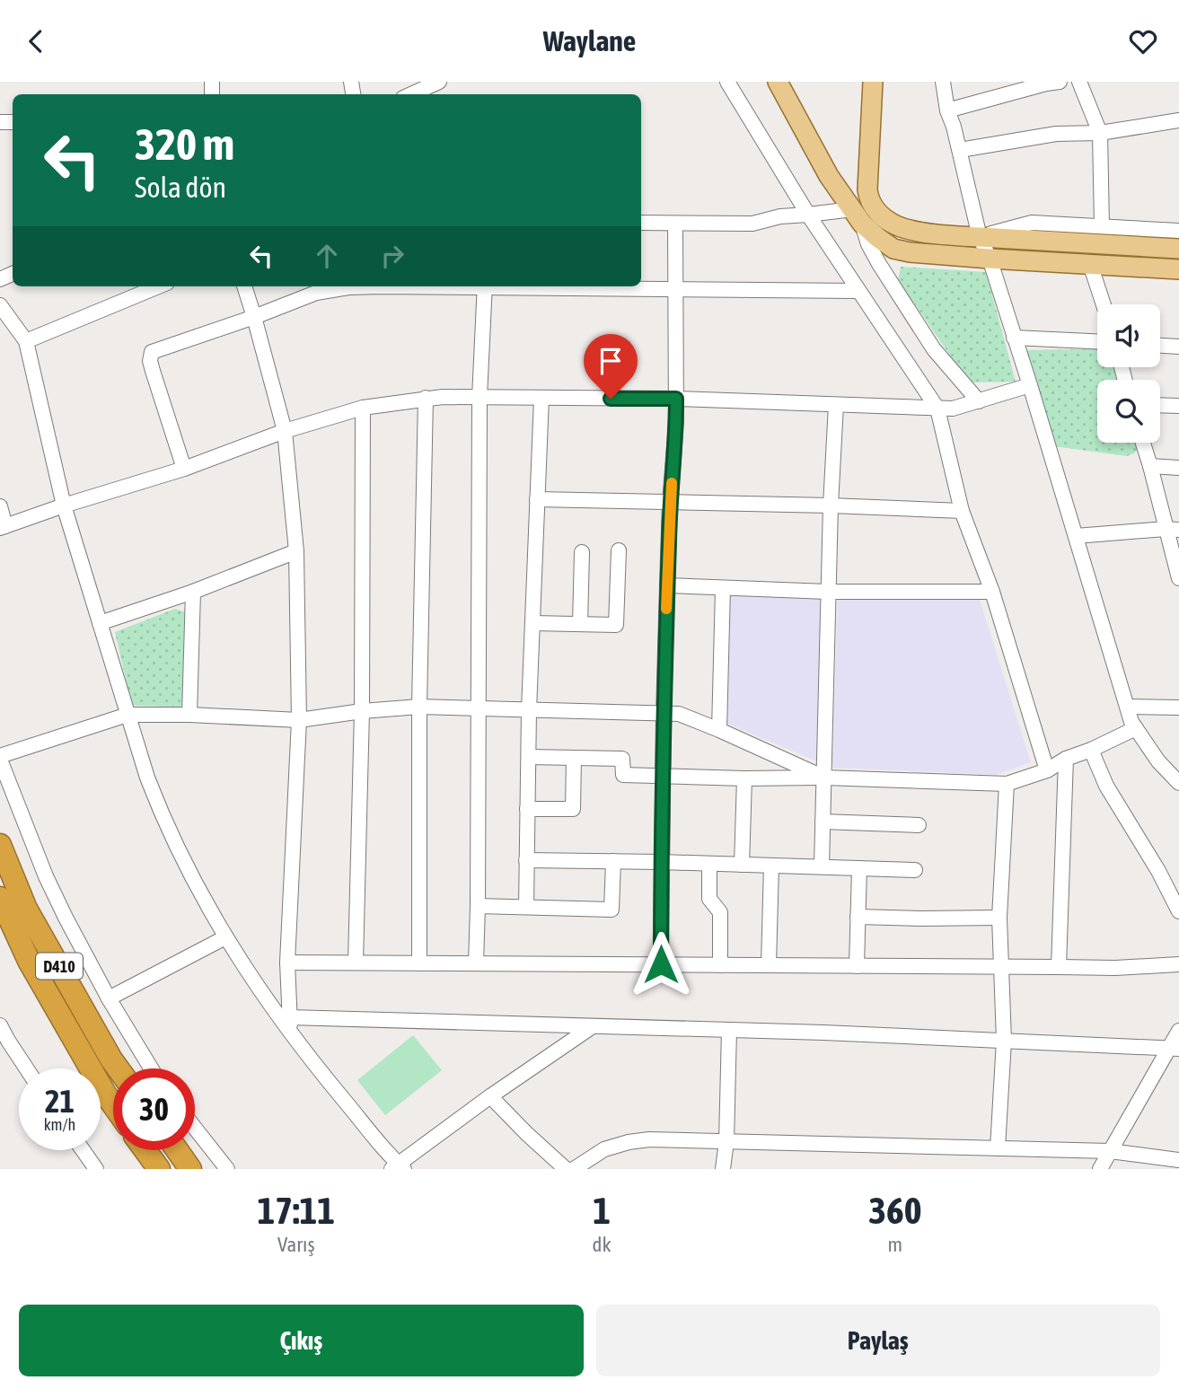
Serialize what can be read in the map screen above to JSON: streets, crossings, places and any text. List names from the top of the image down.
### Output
{
  "streets": {
    "highway": ["D410"]
  },
  "page": {
    "header": "Waylane",
    "turn": ["320 m", "Sola dön"],
    "speed": "21 km/h",
    "limit": "30",
    "eta": [
      "17:11",
      "Varış",
      "1",
      "dk",
      "360",
      "m"
    ],
    "buttons": ["Çıkış", "Paylaş"]
  }
}
